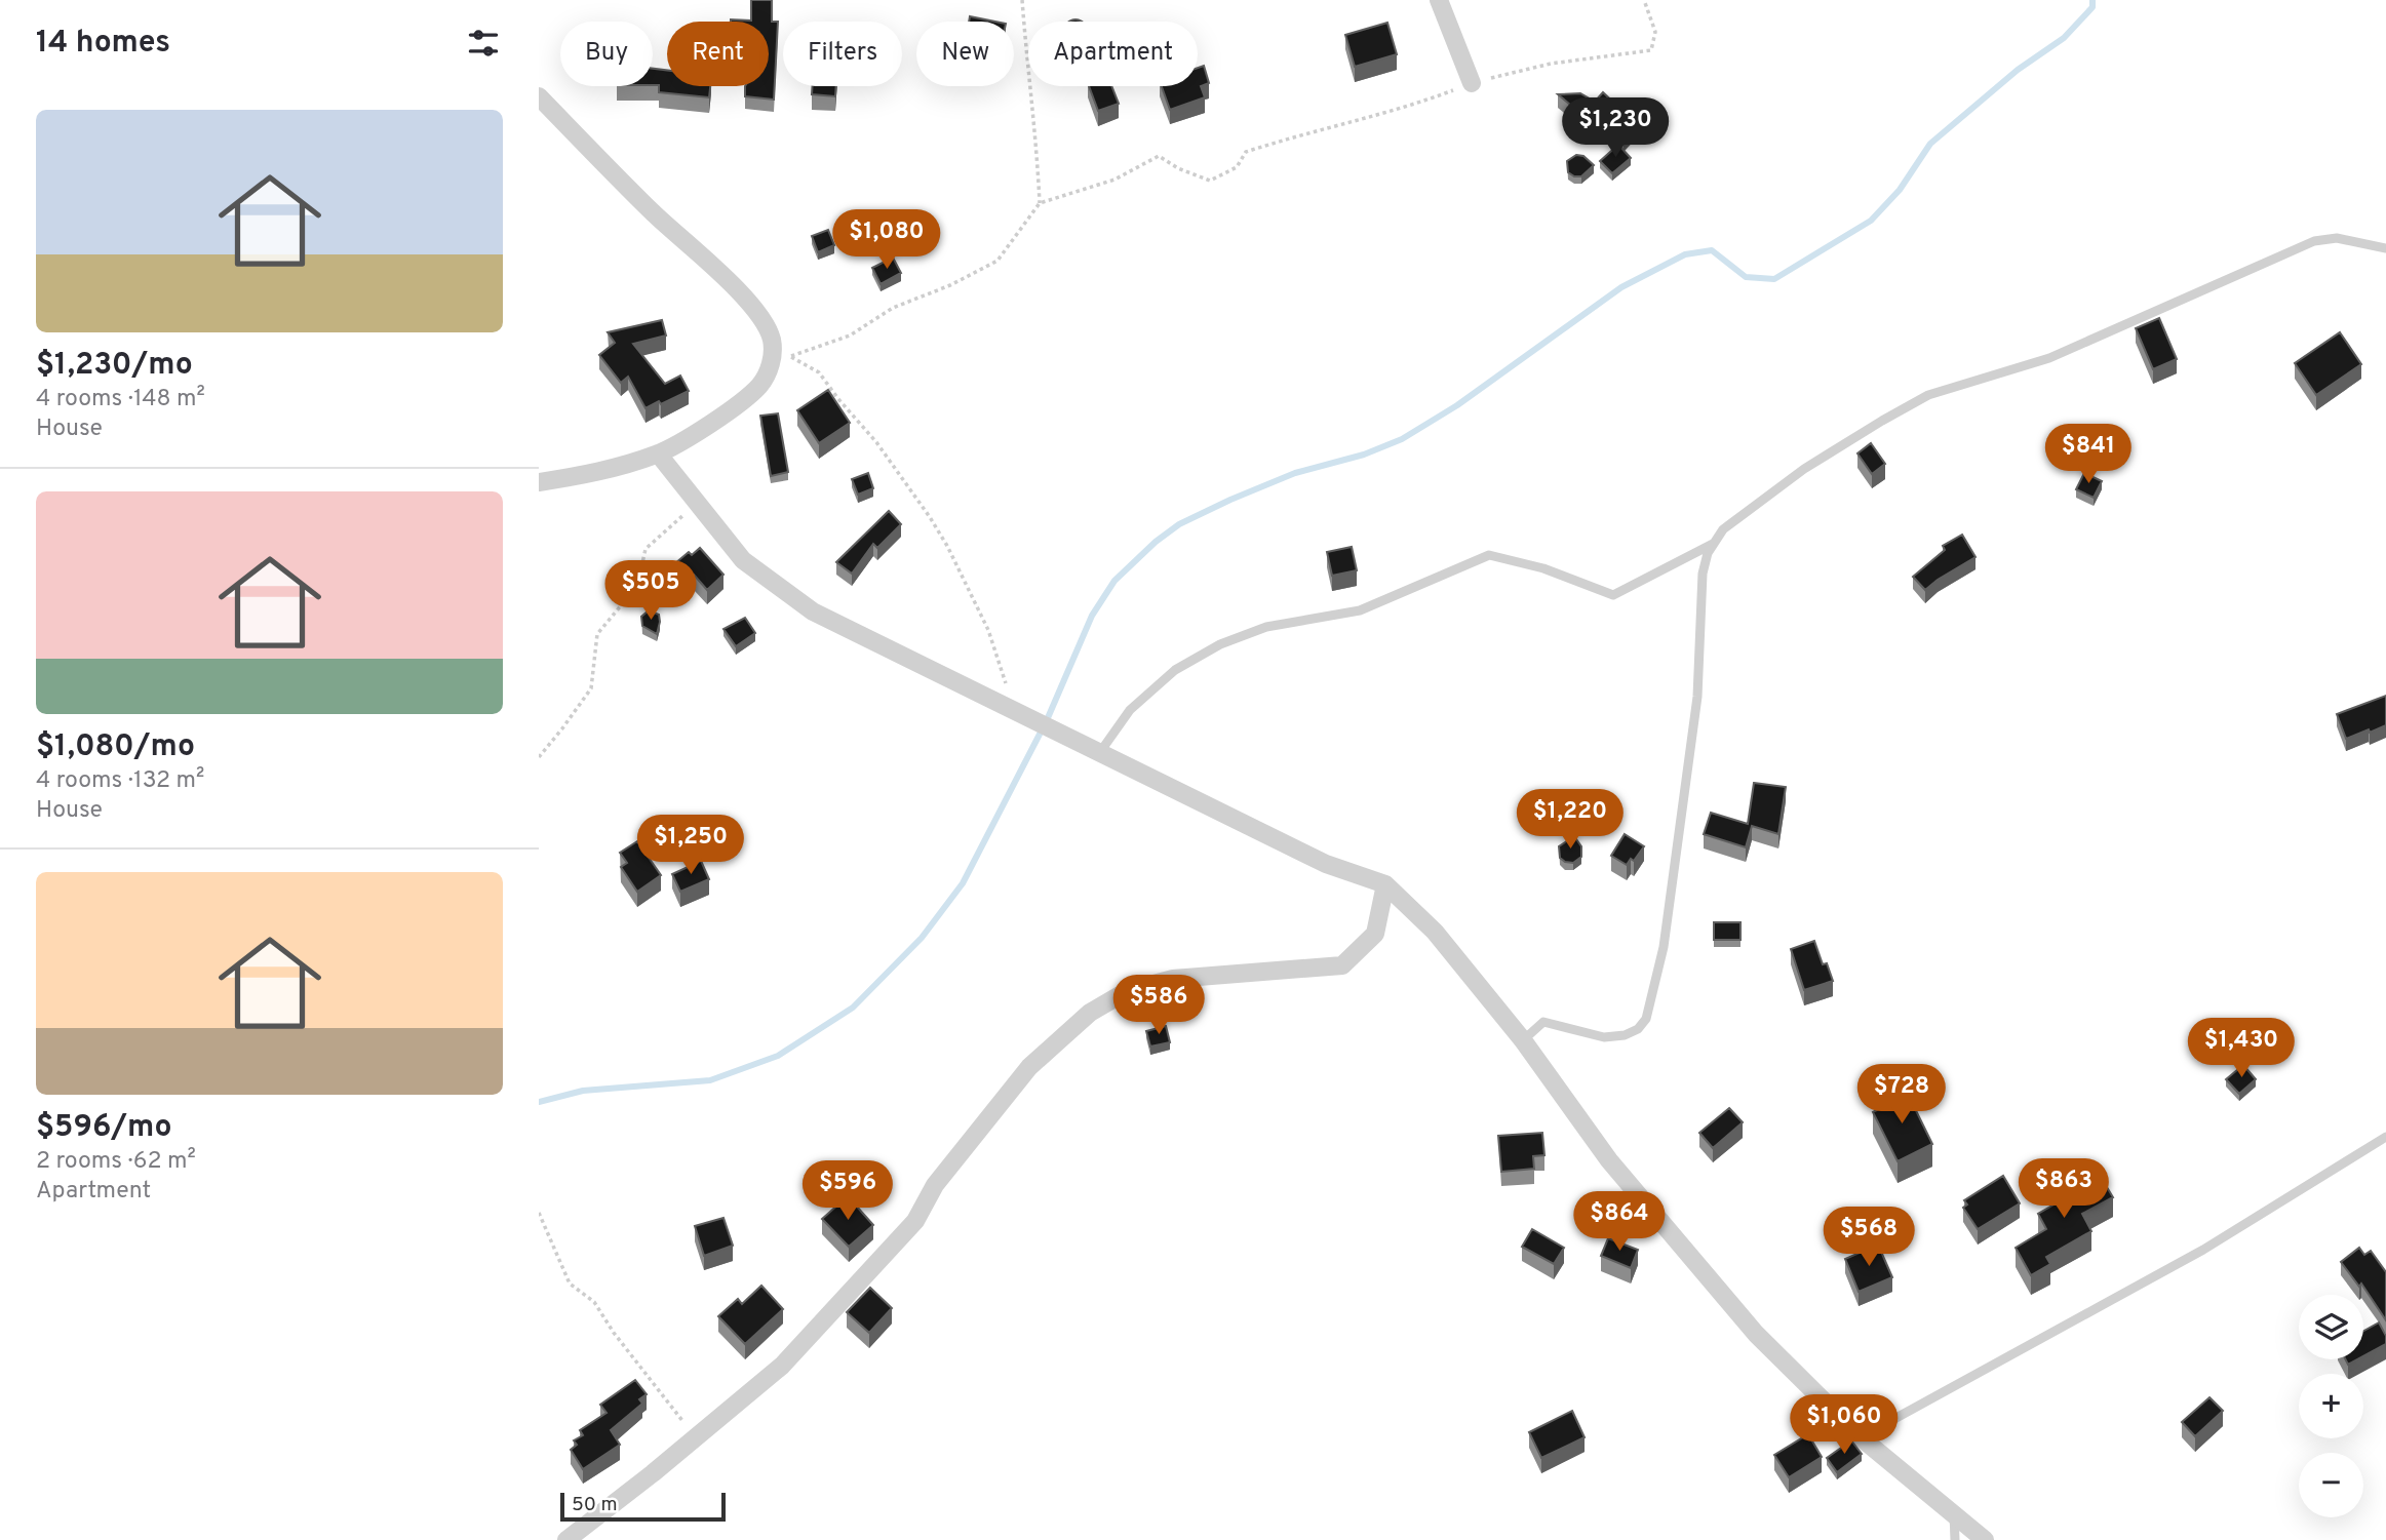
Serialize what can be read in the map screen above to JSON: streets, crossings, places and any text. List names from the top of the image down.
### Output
{
  "scale_bar": "50 m",
  "page": {
    "heading": "14 homes",
    "chip": [
      "Buy",
      "Rent",
      "Filters",
      "New",
      "Apartment"
    ],
    "list": [
      {
        "name": "$1,230/mo",
        "note": "4 rooms · 148 m² · House"
      },
      {
        "name": "$1,080/mo",
        "note": "4 rooms · 132 m² · House"
      },
      {
        "name": "$596/mo",
        "note": "2 rooms · 62 m² · Apartment"
      }
    ],
    "price": [
      "$1,230",
      "$1,080",
      "$841",
      "$505",
      "$1,220",
      "$1,250",
      "$586",
      "$1,430",
      "$728",
      "$863",
      "$596",
      "$864",
      "$568",
      "$1,060"
    ],
    "map_buttons": ["+", "−"],
    "scale": "50 m"
  }
}
